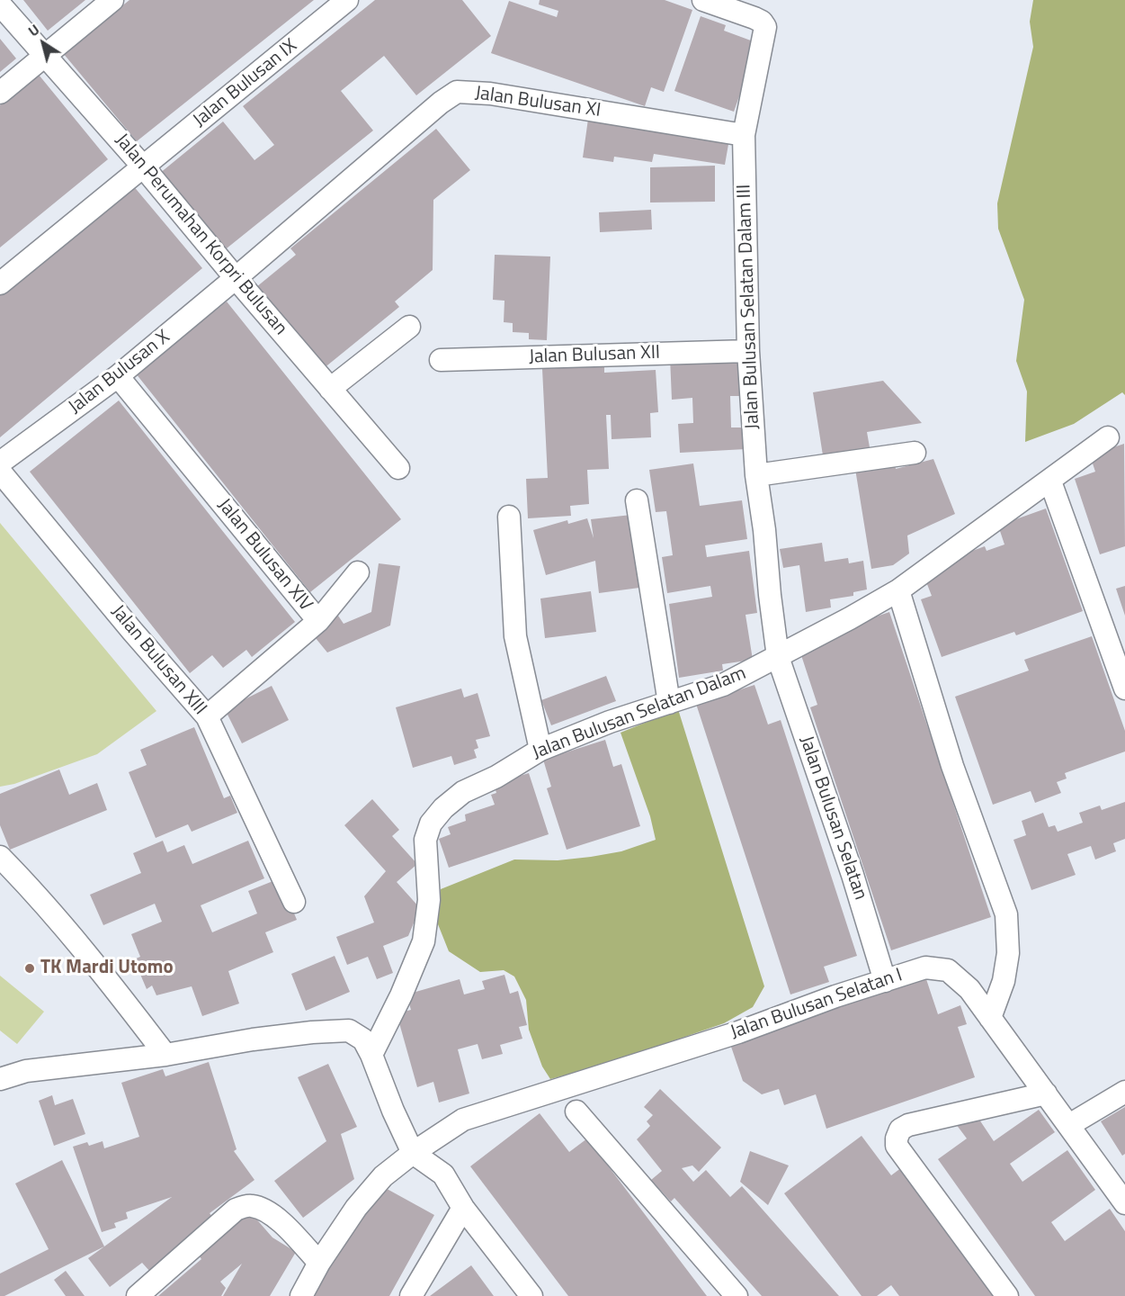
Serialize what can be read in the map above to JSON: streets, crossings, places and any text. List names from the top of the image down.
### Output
{
  "streets": {
    "street": [
      "Jalan Bulusan IX",
      "Jalan Bulusan XI",
      "Jalan Perumahan Korpri Bulusan",
      "Jalan Bulusan Selatan Dalam III",
      "Jalan Bulusan XII",
      "Jalan Bulusan X",
      "Jalan Bulusan XIV",
      "Jalan Bulusan XIII",
      "Jalan Bulusan Selatan Dalam",
      "Jalan Bulusan Selatan",
      "Jalan Bulusan Selatan I"
    ]
  },
  "crossings": [
    ["Jalan Bulusan IX", "Jalan Perumahan Korpri Bulusan"],
    ["Jalan Bulusan XI", "Jalan Perumahan Korpri Bulusan"],
    ["Jalan Bulusan XI", "Jalan Bulusan Selatan Dalam III"],
    ["Jalan Bulusan XI", "Jalan Bulusan X"],
    ["Jalan Perumahan Korpri Bulusan", "Jalan Bulusan X"],
    ["Jalan Bulusan Selatan Dalam III", "Jalan Bulusan XII"],
    ["Jalan Bulusan Selatan Dalam III", "Jalan Bulusan Selatan Dalam"],
    ["Jalan Bulusan Selatan Dalam III", "Jalan Bulusan Selatan"],
    ["Jalan Bulusan X", "Jalan Bulusan XIV"],
    ["Jalan Bulusan XIV", "Jalan Bulusan XIII"],
    ["Jalan Bulusan Selatan Dalam", "Jalan Bulusan Selatan"],
    ["Jalan Bulusan Selatan", "Jalan Bulusan Selatan I"]
  ],
  "places": ["TK Mardi Utomo"],
  "north": "top left"
}
